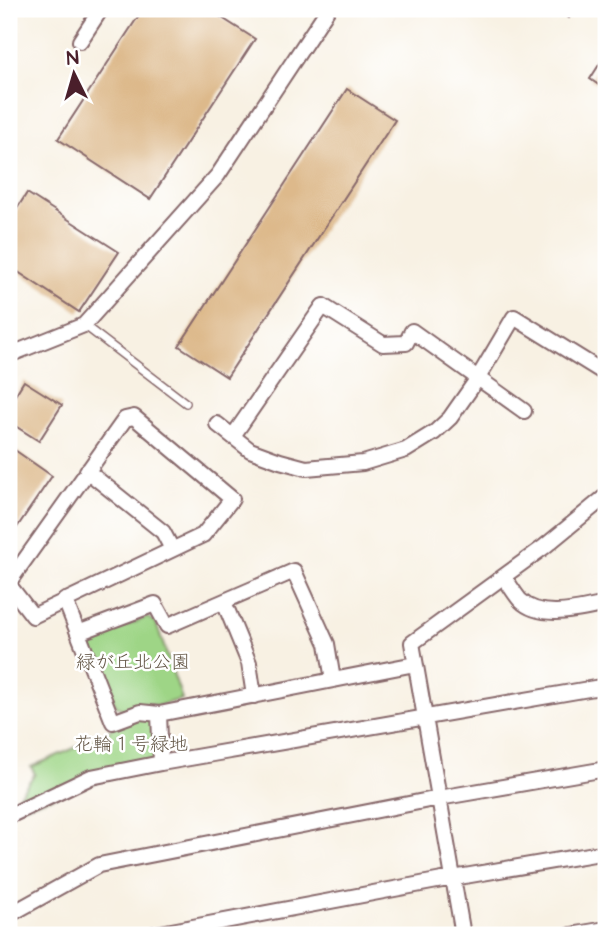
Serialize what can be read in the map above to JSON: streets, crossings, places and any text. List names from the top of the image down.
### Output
{
  "parks": ["緑が丘北公園", "花輪１号緑地"],
  "north": "top"
}
